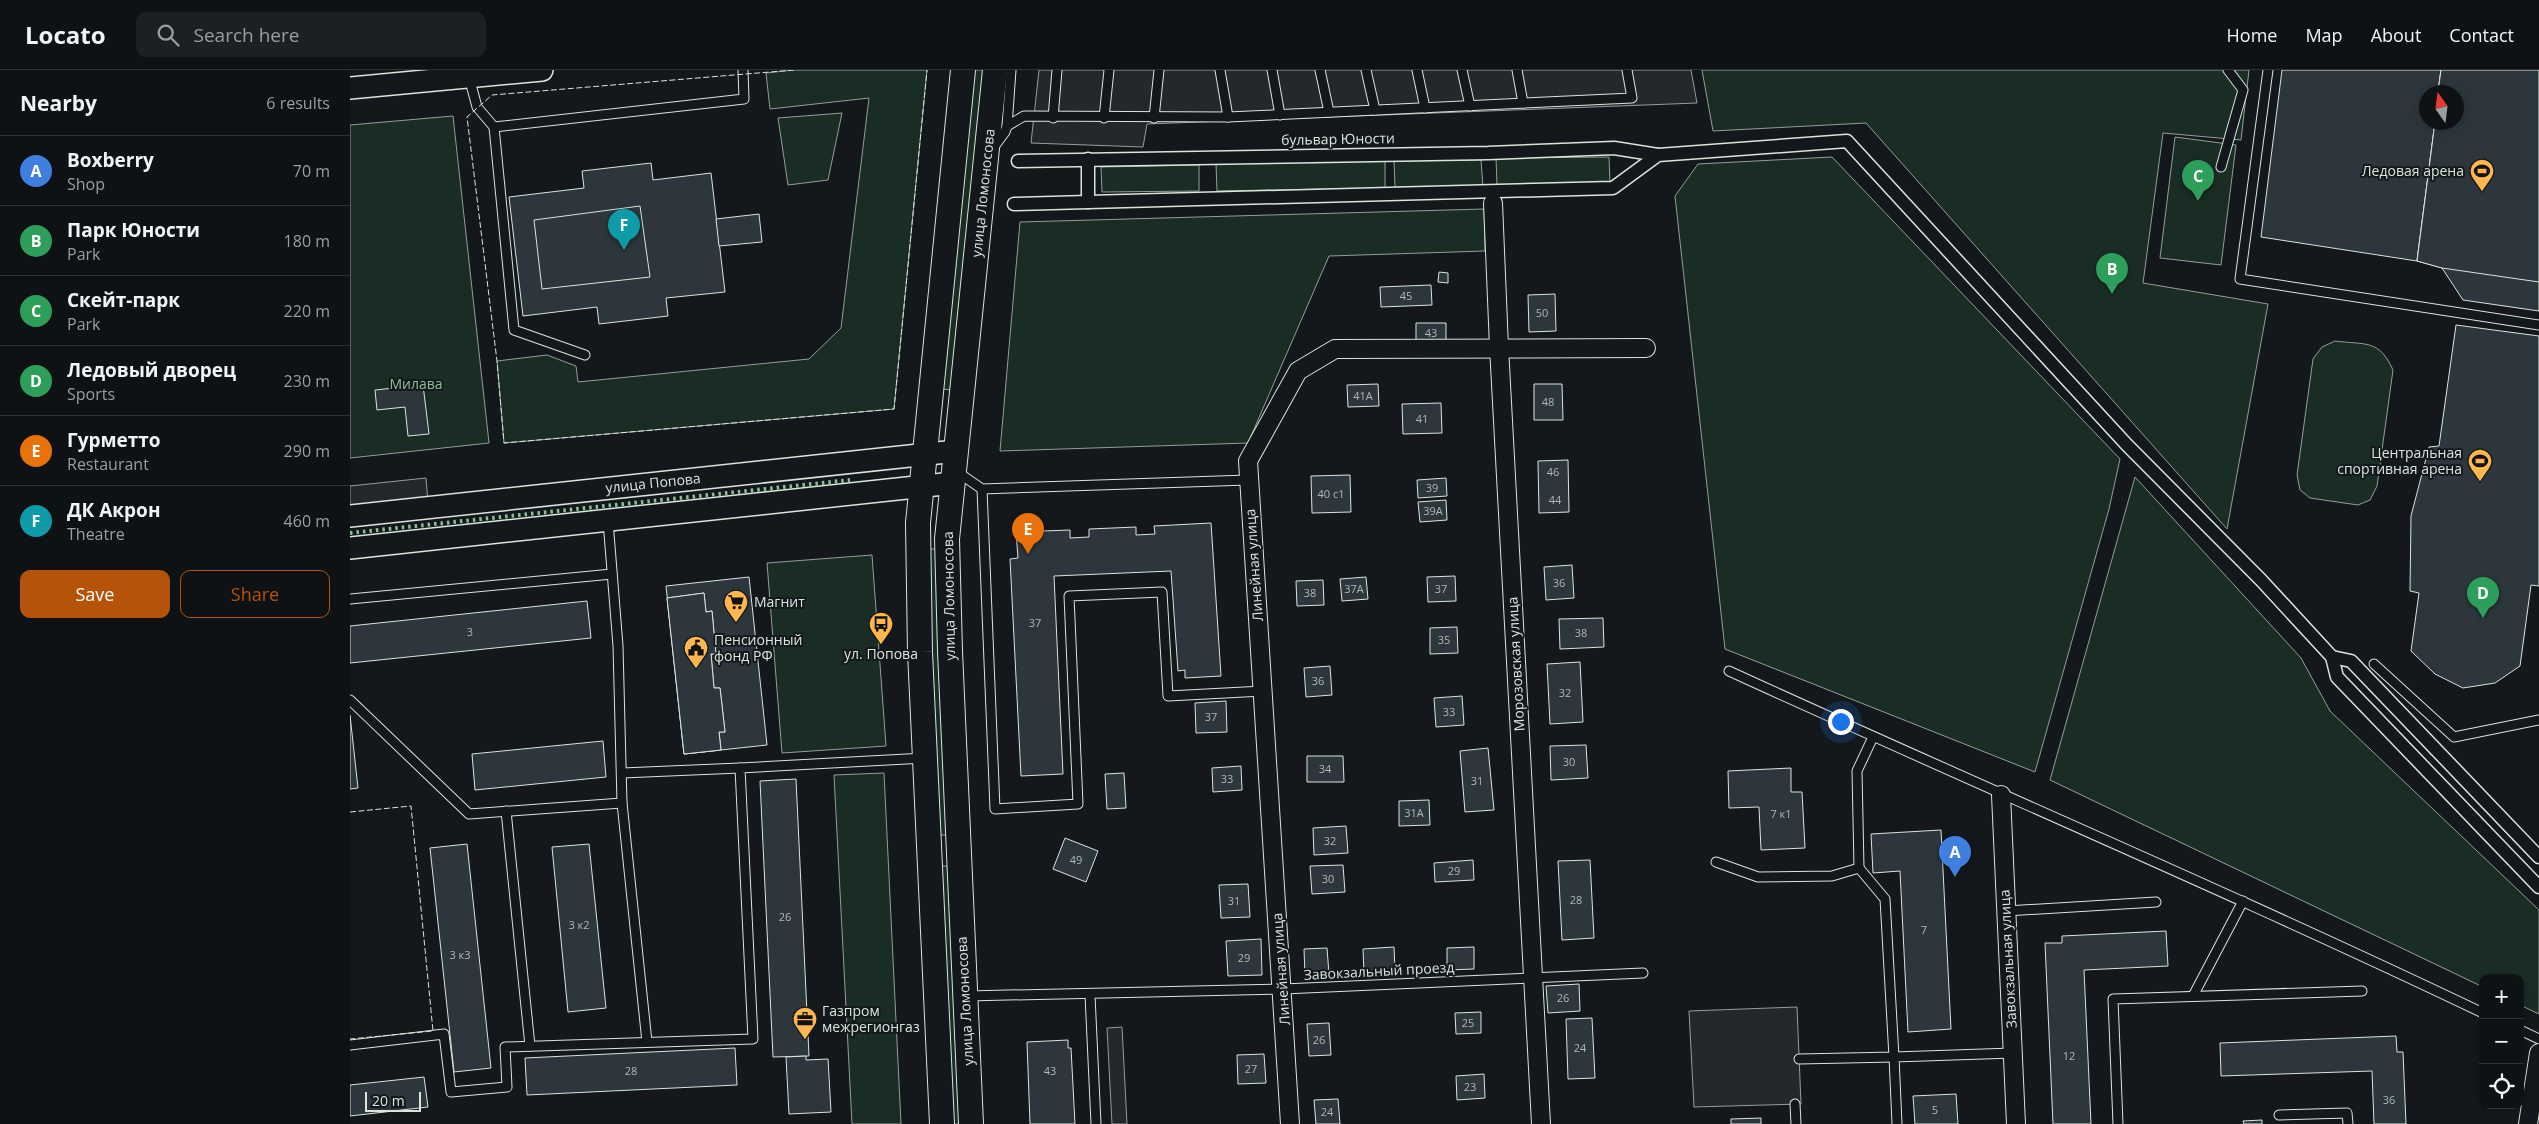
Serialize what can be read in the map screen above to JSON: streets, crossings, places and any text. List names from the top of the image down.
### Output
{
  "streets": {
    "main road": ["улица Ломоносова"],
    "street": [
      "бульвар Юности",
      "улица Попова",
      "Линейная улица",
      "Морозовская улица",
      "Завокзальная улица"
    ],
    "lane": ["Завокзальный проезд"]
  },
  "crossings": [
    ["улица Ломоносова", "улица Попова"],
    ["улица Ломоносова", "Завокзальный проезд"],
    ["Линейная улица", "Морозовская улица"],
    ["Линейная улица", "Завокзальный проезд"],
    ["Морозовская улица", "Завокзальный проезд"]
  ],
  "parks": ["Милава"],
  "places": {
    "sports": ["Ледовая арена", "Центральная спортивная арена"],
    "supermarket": ["Магнит"],
    "bus stop": ["ул. Попова"],
    "public building": ["Пенсионный фонд РФ"],
    "office": ["Газпром межрегионгаз"]
  },
  "house_numbers": [
    "45",
    "50",
    "43",
    "41А",
    "48",
    "41",
    "46",
    "39",
    "40 с1",
    "44",
    "39А",
    "36",
    "37А",
    "37",
    "38",
    "37",
    "3",
    "38",
    "35",
    "36",
    "32",
    "33",
    "37",
    "30",
    "34",
    "33",
    "31",
    "31А",
    "7 к1",
    "32",
    "49",
    "29",
    "30",
    "28",
    "31",
    "26",
    "3 к2",
    "7",
    "3 к3",
    "29",
    "26",
    "25",
    "26",
    "24",
    "12",
    "27",
    "28",
    "43",
    "23",
    "36",
    "5",
    "24"
  ],
  "scale_bar": "20 m",
  "north": "top",
  "page": {
    "header": "Locato",
    "search": "Search here",
    "nav": [
      "Home",
      "Map",
      "About",
      "Contact"
    ],
    "heading": ["Nearby", "6 results"],
    "list": [
      {
        "mark": "A",
        "name": "Boxberry",
        "note": "Shop",
        "value": "70 m"
      },
      {
        "mark": "B",
        "name": "Парк Юности",
        "note": "Park",
        "value": "180 m"
      },
      {
        "mark": "C",
        "name": "Скейт-парк",
        "note": "Park",
        "value": "220 m"
      },
      {
        "mark": "D",
        "name": "Ледовый дворец",
        "note": "Sports",
        "value": "230 m"
      },
      {
        "mark": "E",
        "name": "Гурметто",
        "note": "Restaurant",
        "value": "290 m"
      },
      {
        "mark": "F",
        "name": "ДК Акрон",
        "note": "Theatre",
        "value": "460 m"
      }
    ],
    "pins": [
      "C",
      "F",
      "B",
      "E",
      "D",
      "A"
    ],
    "buttons": ["Save", "Share"],
    "map_buttons": ["+", "−"],
    "scale": "20 m"
  }
}
